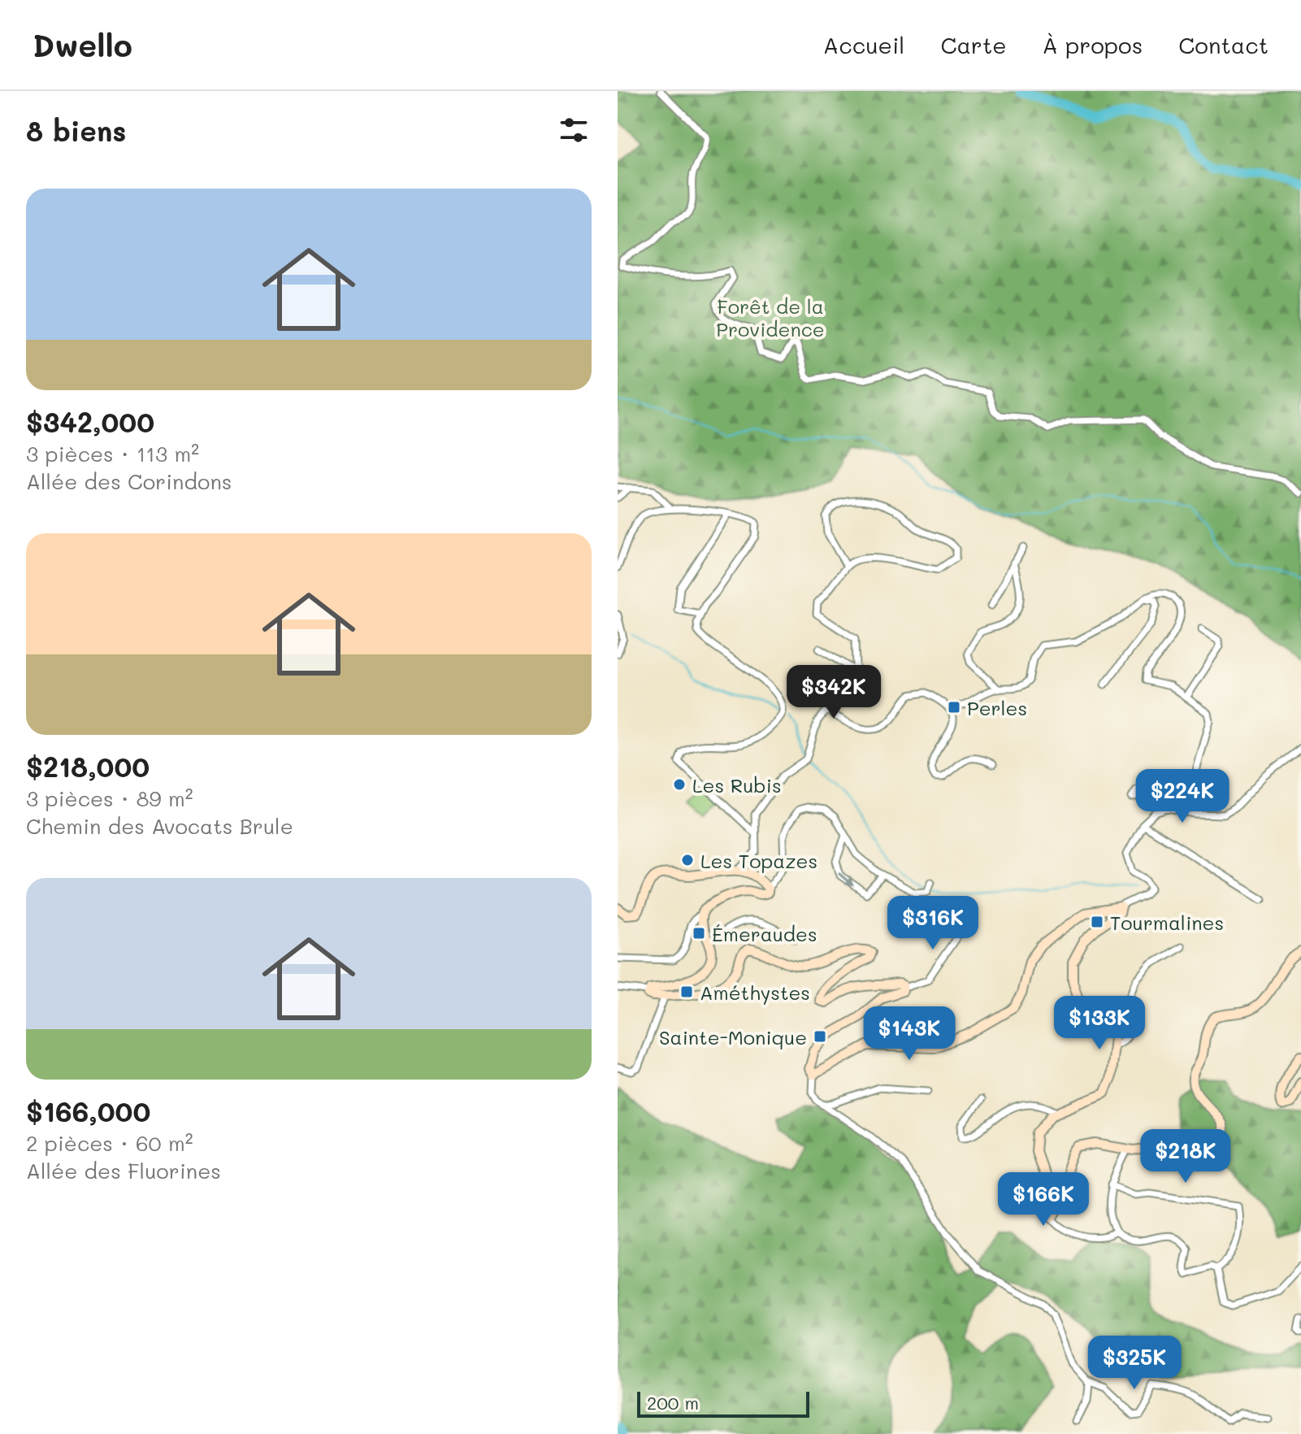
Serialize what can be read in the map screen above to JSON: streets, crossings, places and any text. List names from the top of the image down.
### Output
{
  "parks": ["Forêt de la Providence"],
  "places": {
    "transit": [
      "Perles",
      "Tourmalines",
      "Émeraudes",
      "Améthystes",
      "Sainte-Monique"
    ],
    "other": ["Les Rubis", "Les Topazes"]
  },
  "scale_bar": "200 m",
  "page": {
    "header": "Dwello",
    "nav": [
      "Accueil",
      "Carte",
      "À propos",
      "Contact"
    ],
    "heading": "8 biens",
    "list": [
      {
        "name": "$342,000",
        "note": "3 pièces · 113 m² · Allée des Corindons"
      },
      {
        "name": "$218,000",
        "note": "3 pièces · 89 m² · Chemin des Avocats Brule"
      },
      {
        "name": "$166,000",
        "note": "2 pièces · 60 m² · Allée des Fluorines"
      }
    ],
    "price": [
      "$342K",
      "$224K",
      "$316K",
      "$133K",
      "$143K",
      "$218K",
      "$166K",
      "$325K"
    ],
    "scale": "200 m"
  }
}
